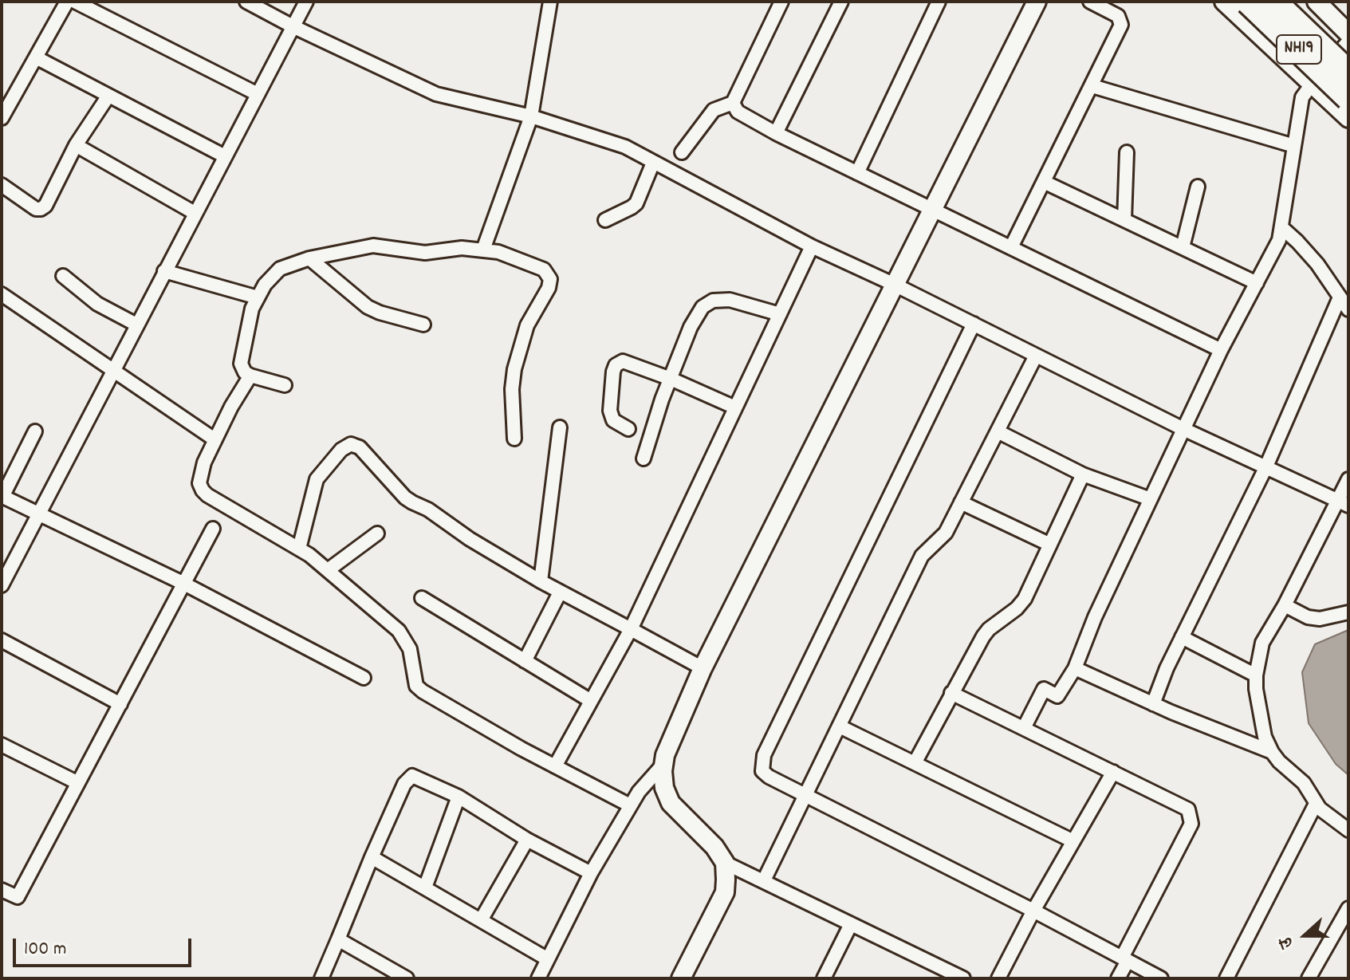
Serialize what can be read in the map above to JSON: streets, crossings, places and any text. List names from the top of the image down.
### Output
{
  "streets": {
    "highway": ["NH19"]
  },
  "scale_bar": "100 m",
  "north": "left"
}
